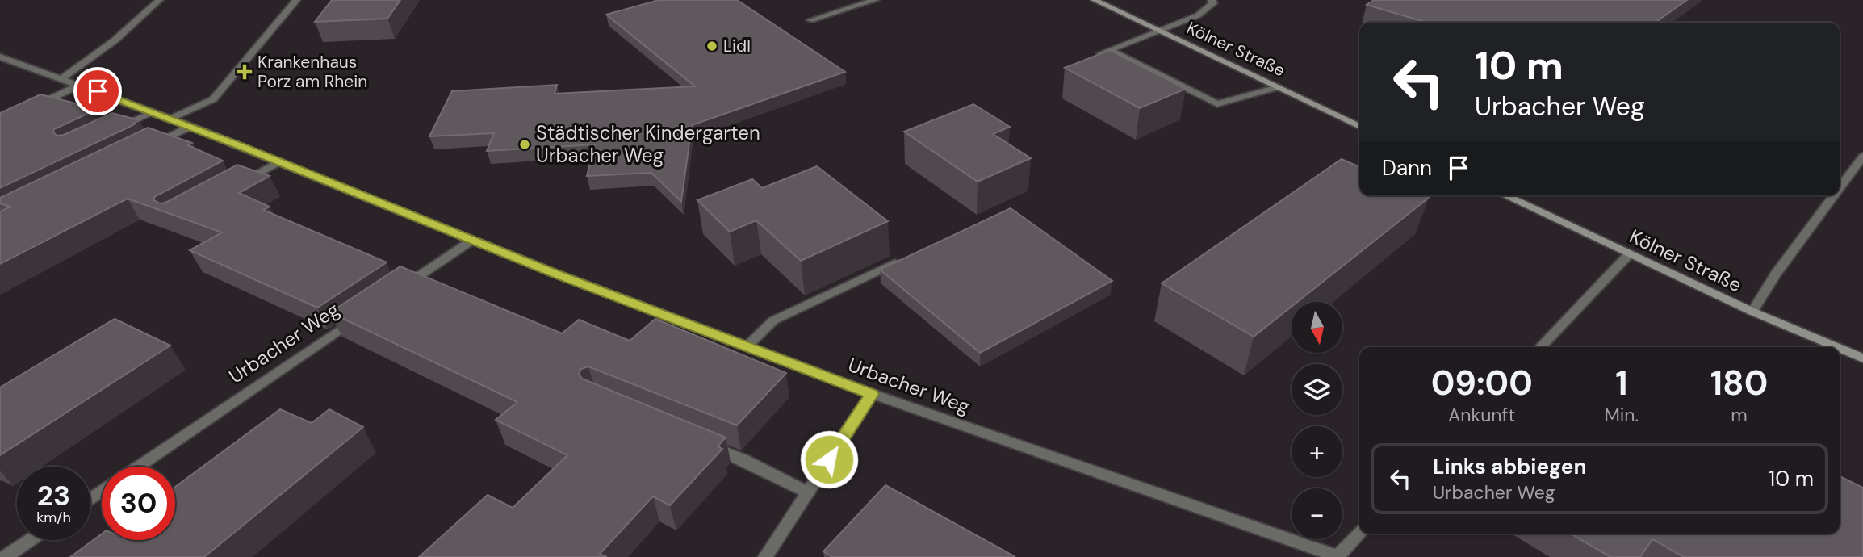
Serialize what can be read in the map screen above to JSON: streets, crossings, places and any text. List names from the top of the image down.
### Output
{
  "streets": {
    "main road": ["Kölner Straße"],
    "street": ["Urbacher Weg"]
  },
  "places": {
    "other": ["Lidl", "Städtischer Kindergarten Urbacher Weg"],
    "health": ["Krankenhaus Porz am Rhein"]
  },
  "north": "bottom",
  "page": {
    "turn": ["10 m", "Urbacher Weg"],
    "then": "Dann",
    "map_buttons": ["+", "−"],
    "eta": [
      "09:00",
      "Ankunft",
      "1",
      "Min.",
      "180",
      "m"
    ],
    "list": [
      {
        "name": "Links abbiegen",
        "note": "Urbacher Weg",
        "value": "10 m"
      }
    ],
    "speed": "23 km/h",
    "limit": "30"
  }
}
